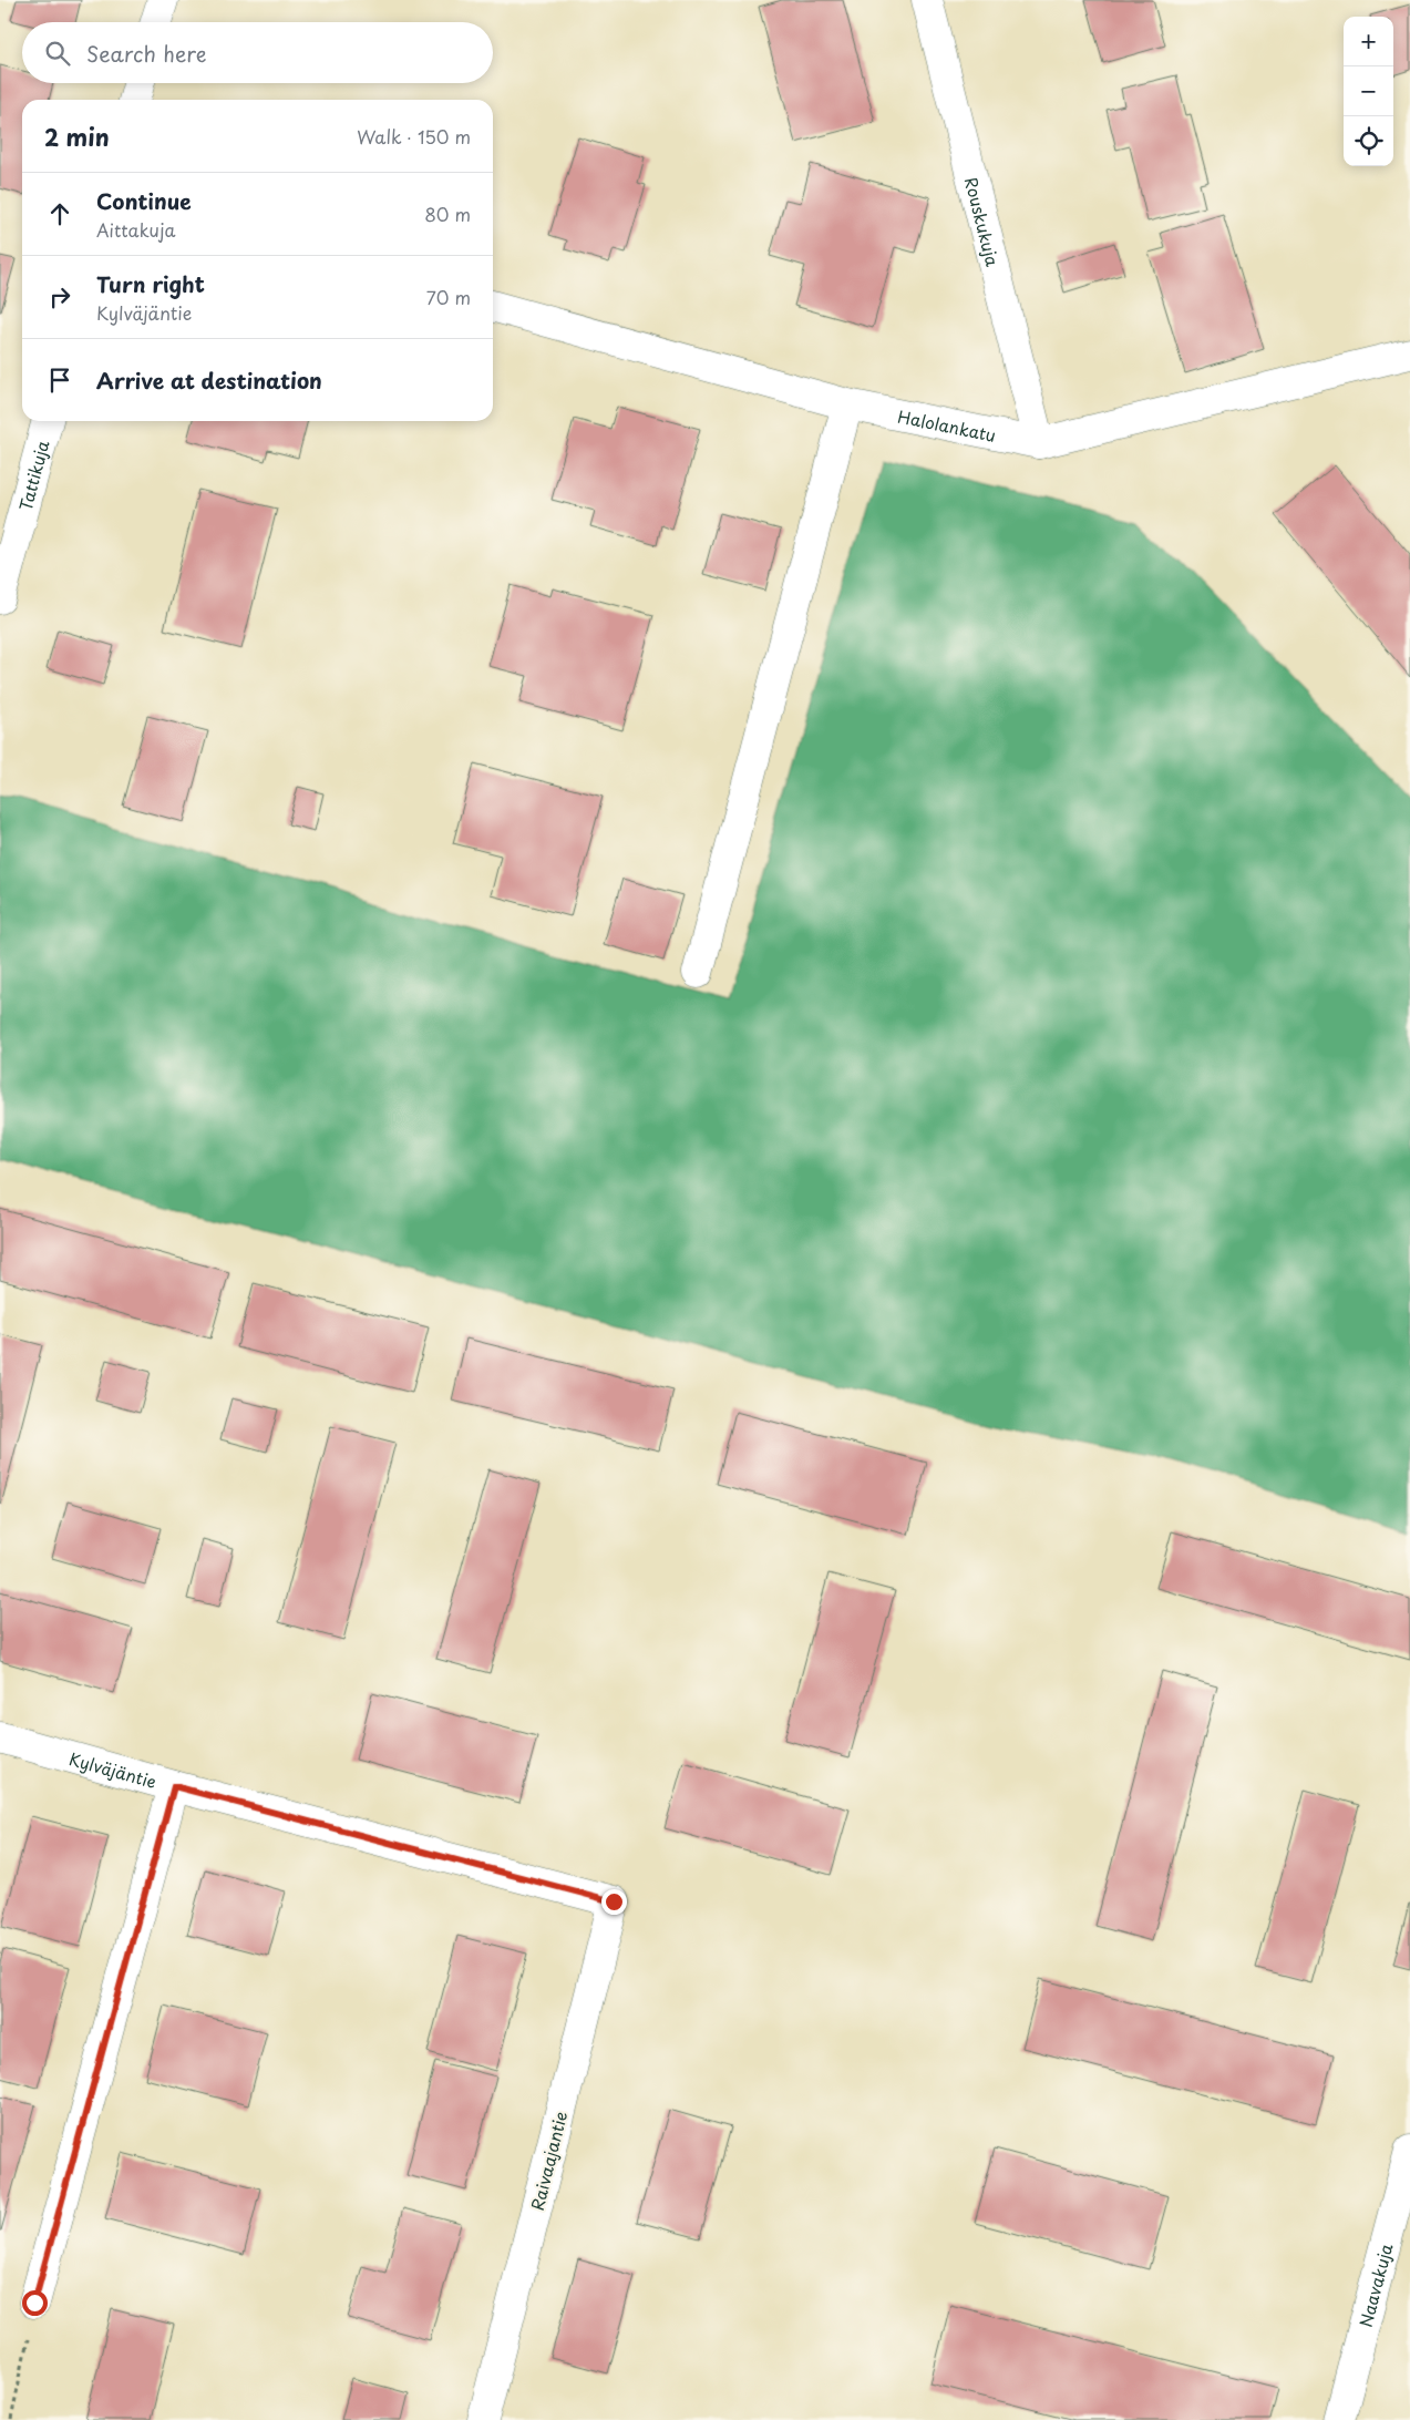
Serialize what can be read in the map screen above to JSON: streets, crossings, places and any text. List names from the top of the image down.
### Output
{
  "streets": {
    "street": [
      "Rouskukuja",
      "Halolankatu",
      "Tattikuja",
      "Kylväjäntie",
      "Raivaajantie",
      "Naavakuja"
    ]
  },
  "crossings": [
    ["Rouskukuja", "Halolankatu"],
    ["Kylväjäntie", "Raivaajantie"]
  ],
  "page": {
    "map_buttons": ["+", "−"],
    "search": "Search here",
    "heading": ["2 min", "Walk · 150 m"],
    "list": [
      ["Continue", "Aittakuja", "80 m"],
      ["Turn right", "Kylväjäntie", "70 m"],
      "Arrive at destination"
    ]
  }
}
